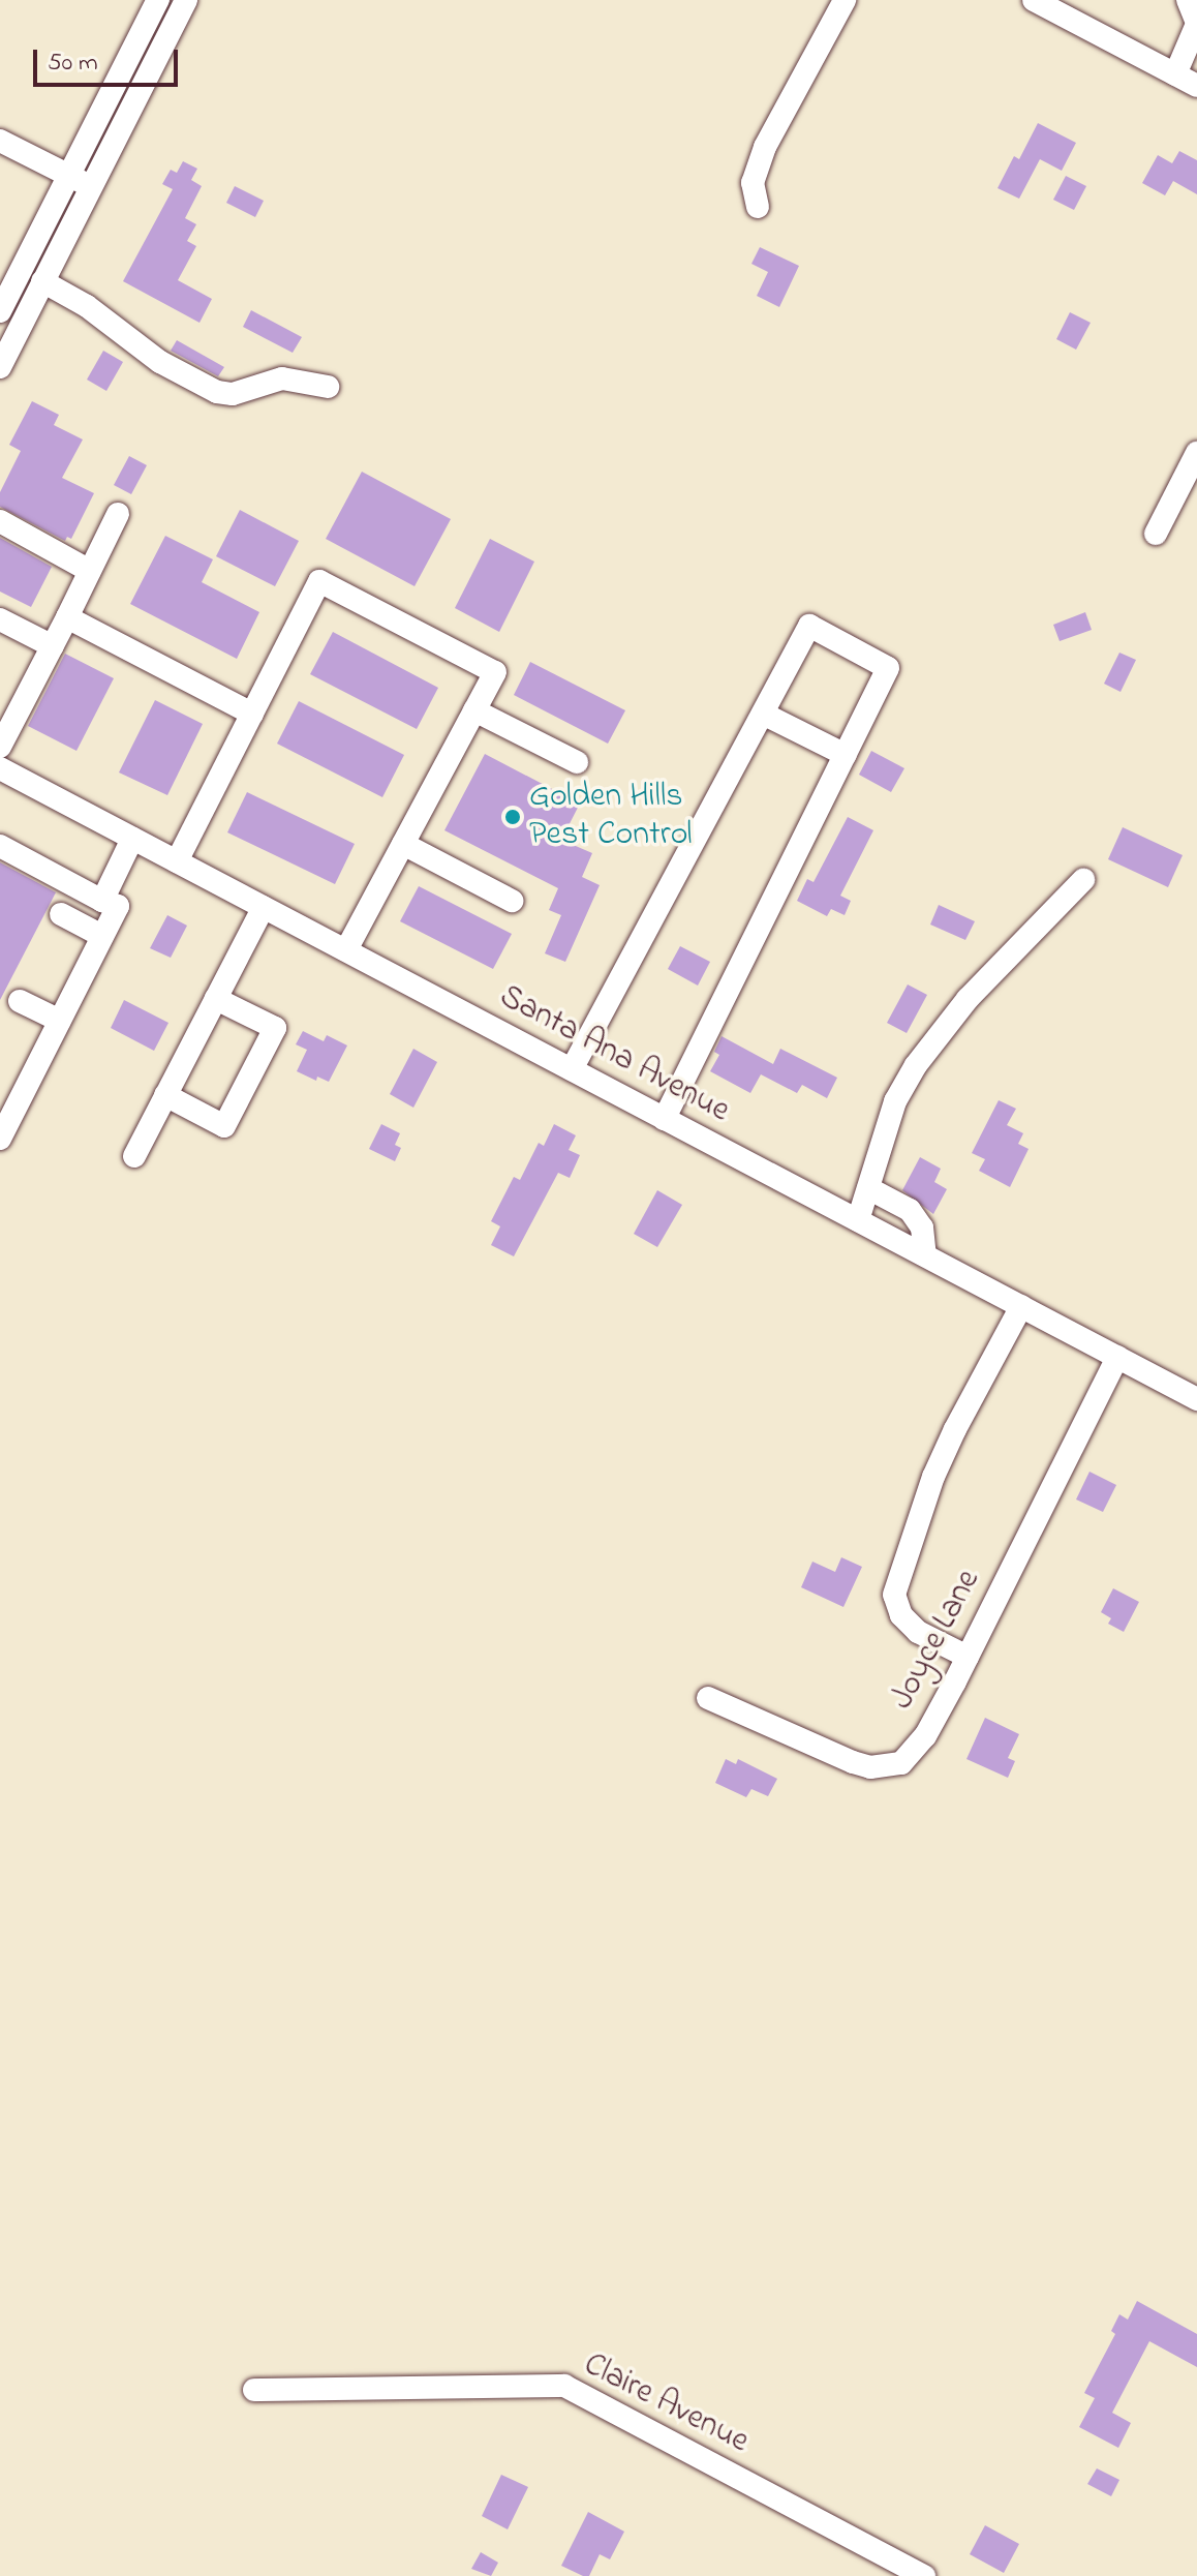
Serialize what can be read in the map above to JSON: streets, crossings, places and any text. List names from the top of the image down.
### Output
{
  "streets": {
    "street": ["Santa Ana Avenue", "Joyce Lane", "Claire Avenue"]
  },
  "crossings": [
    ["Santa Ana Avenue", "Joyce Lane"]
  ],
  "places": ["Golden Hills Pest Control"],
  "scale_bar": "50 m"
}
